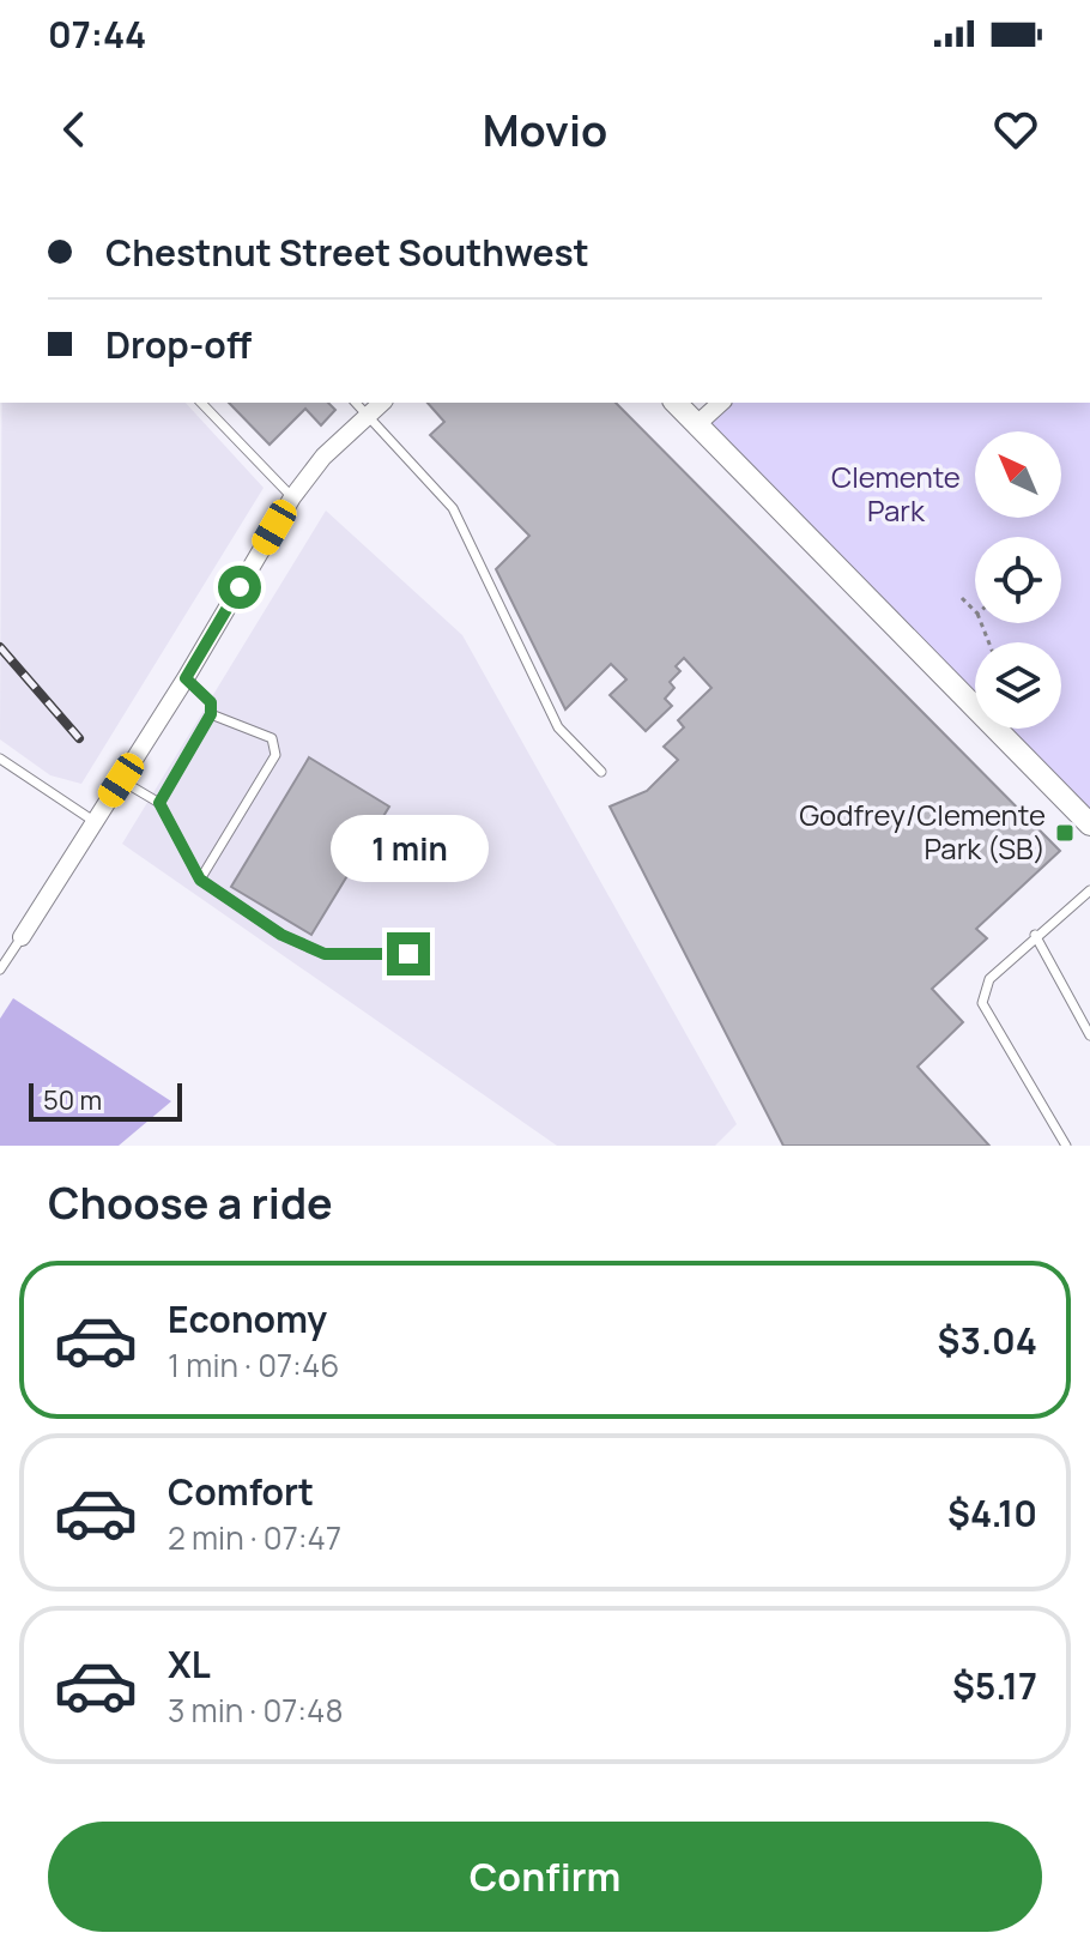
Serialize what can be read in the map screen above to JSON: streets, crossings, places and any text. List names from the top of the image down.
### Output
{
  "parks": ["Clemente Park"],
  "places": {
    "transit": ["Godfrey/Clemente Park (SB)"]
  },
  "scale_bar": "50 m",
  "north": "top left",
  "page": {
    "status": "07:44",
    "header": "Movio",
    "banner": ["Chestnut Street Southwest", "Drop-off"],
    "bubble": "1 min",
    "scale": "50 m",
    "heading": "Choose a ride",
    "list": [
      {
        "name": "Economy",
        "note": "1 min · 07:46",
        "value": "$3.04"
      },
      {
        "name": "Comfort",
        "note": "2 min · 07:47",
        "value": "$4.10"
      },
      {
        "name": "XL",
        "note": "3 min · 07:48",
        "value": "$5.17"
      }
    ],
    "buttons": "Confirm"
  }
}
